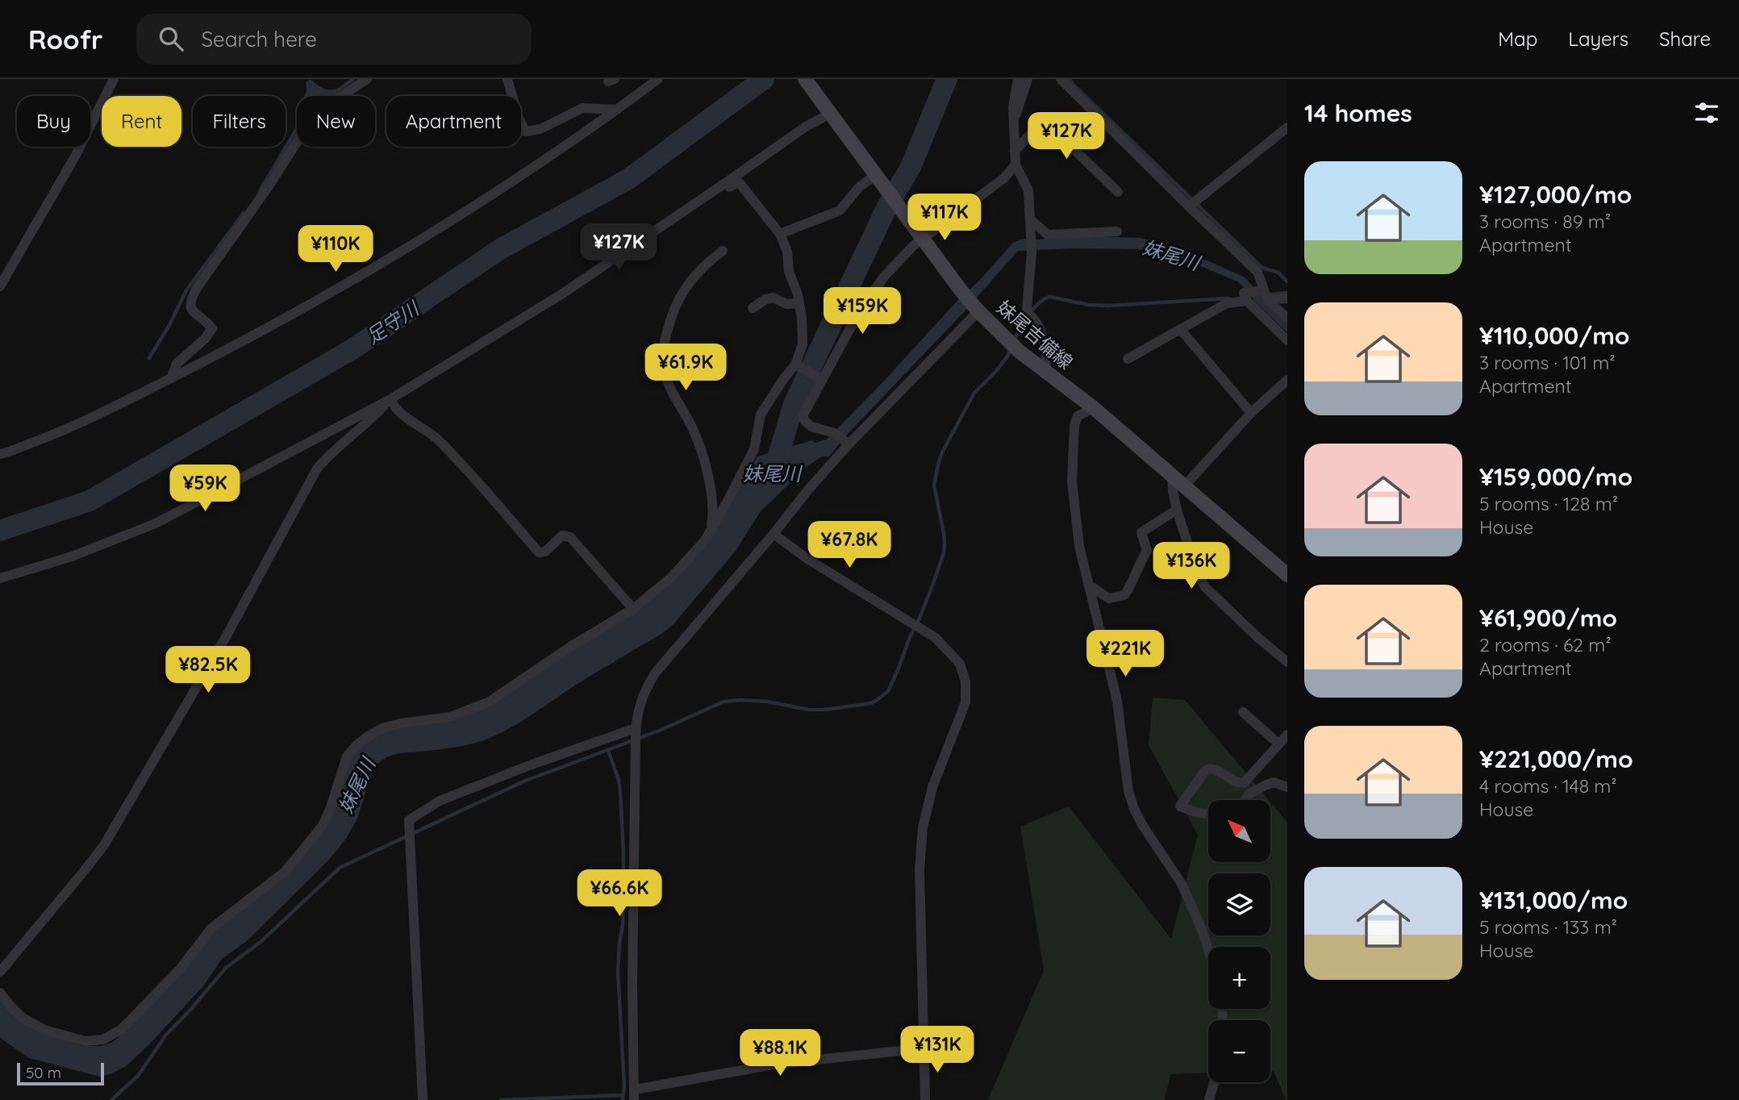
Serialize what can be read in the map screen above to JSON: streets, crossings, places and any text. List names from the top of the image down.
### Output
{
  "streets": {
    "main road": ["妹尾吉備線"]
  },
  "water": ["妹尾川", "足守川"],
  "scale_bar": "50 m",
  "north": "top left",
  "page": {
    "header": "Roofr",
    "search": "Search here",
    "nav": ["Map", "Layers", "Share"],
    "heading": "14 homes",
    "chip": [
      "Buy",
      "Rent",
      "Filters",
      "New",
      "Apartment"
    ],
    "price": [
      "¥127K",
      "¥117K",
      "¥127K",
      "¥110K",
      "¥159K",
      "¥61.9K",
      "¥59K",
      "¥67.8K",
      "¥136K",
      "¥221K",
      "¥82.5K",
      "¥66.6K",
      "¥131K",
      "¥88.1K"
    ],
    "list": [
      {
        "name": "¥127,000/mo",
        "note": "3 rooms · 89 m² · Apartment"
      },
      {
        "name": "¥110,000/mo",
        "note": "3 rooms · 101 m² · Apartment"
      },
      {
        "name": "¥159,000/mo",
        "note": "5 rooms · 128 m² · House"
      },
      {
        "name": "¥61,900/mo",
        "note": "2 rooms · 62 m² · Apartment"
      },
      {
        "name": "¥221,000/mo",
        "note": "4 rooms · 148 m² · House"
      },
      {
        "name": "¥131,000/mo",
        "note": "5 rooms · 133 m² · House"
      }
    ],
    "map_buttons": ["+", "−"],
    "scale": "50 m"
  }
}
